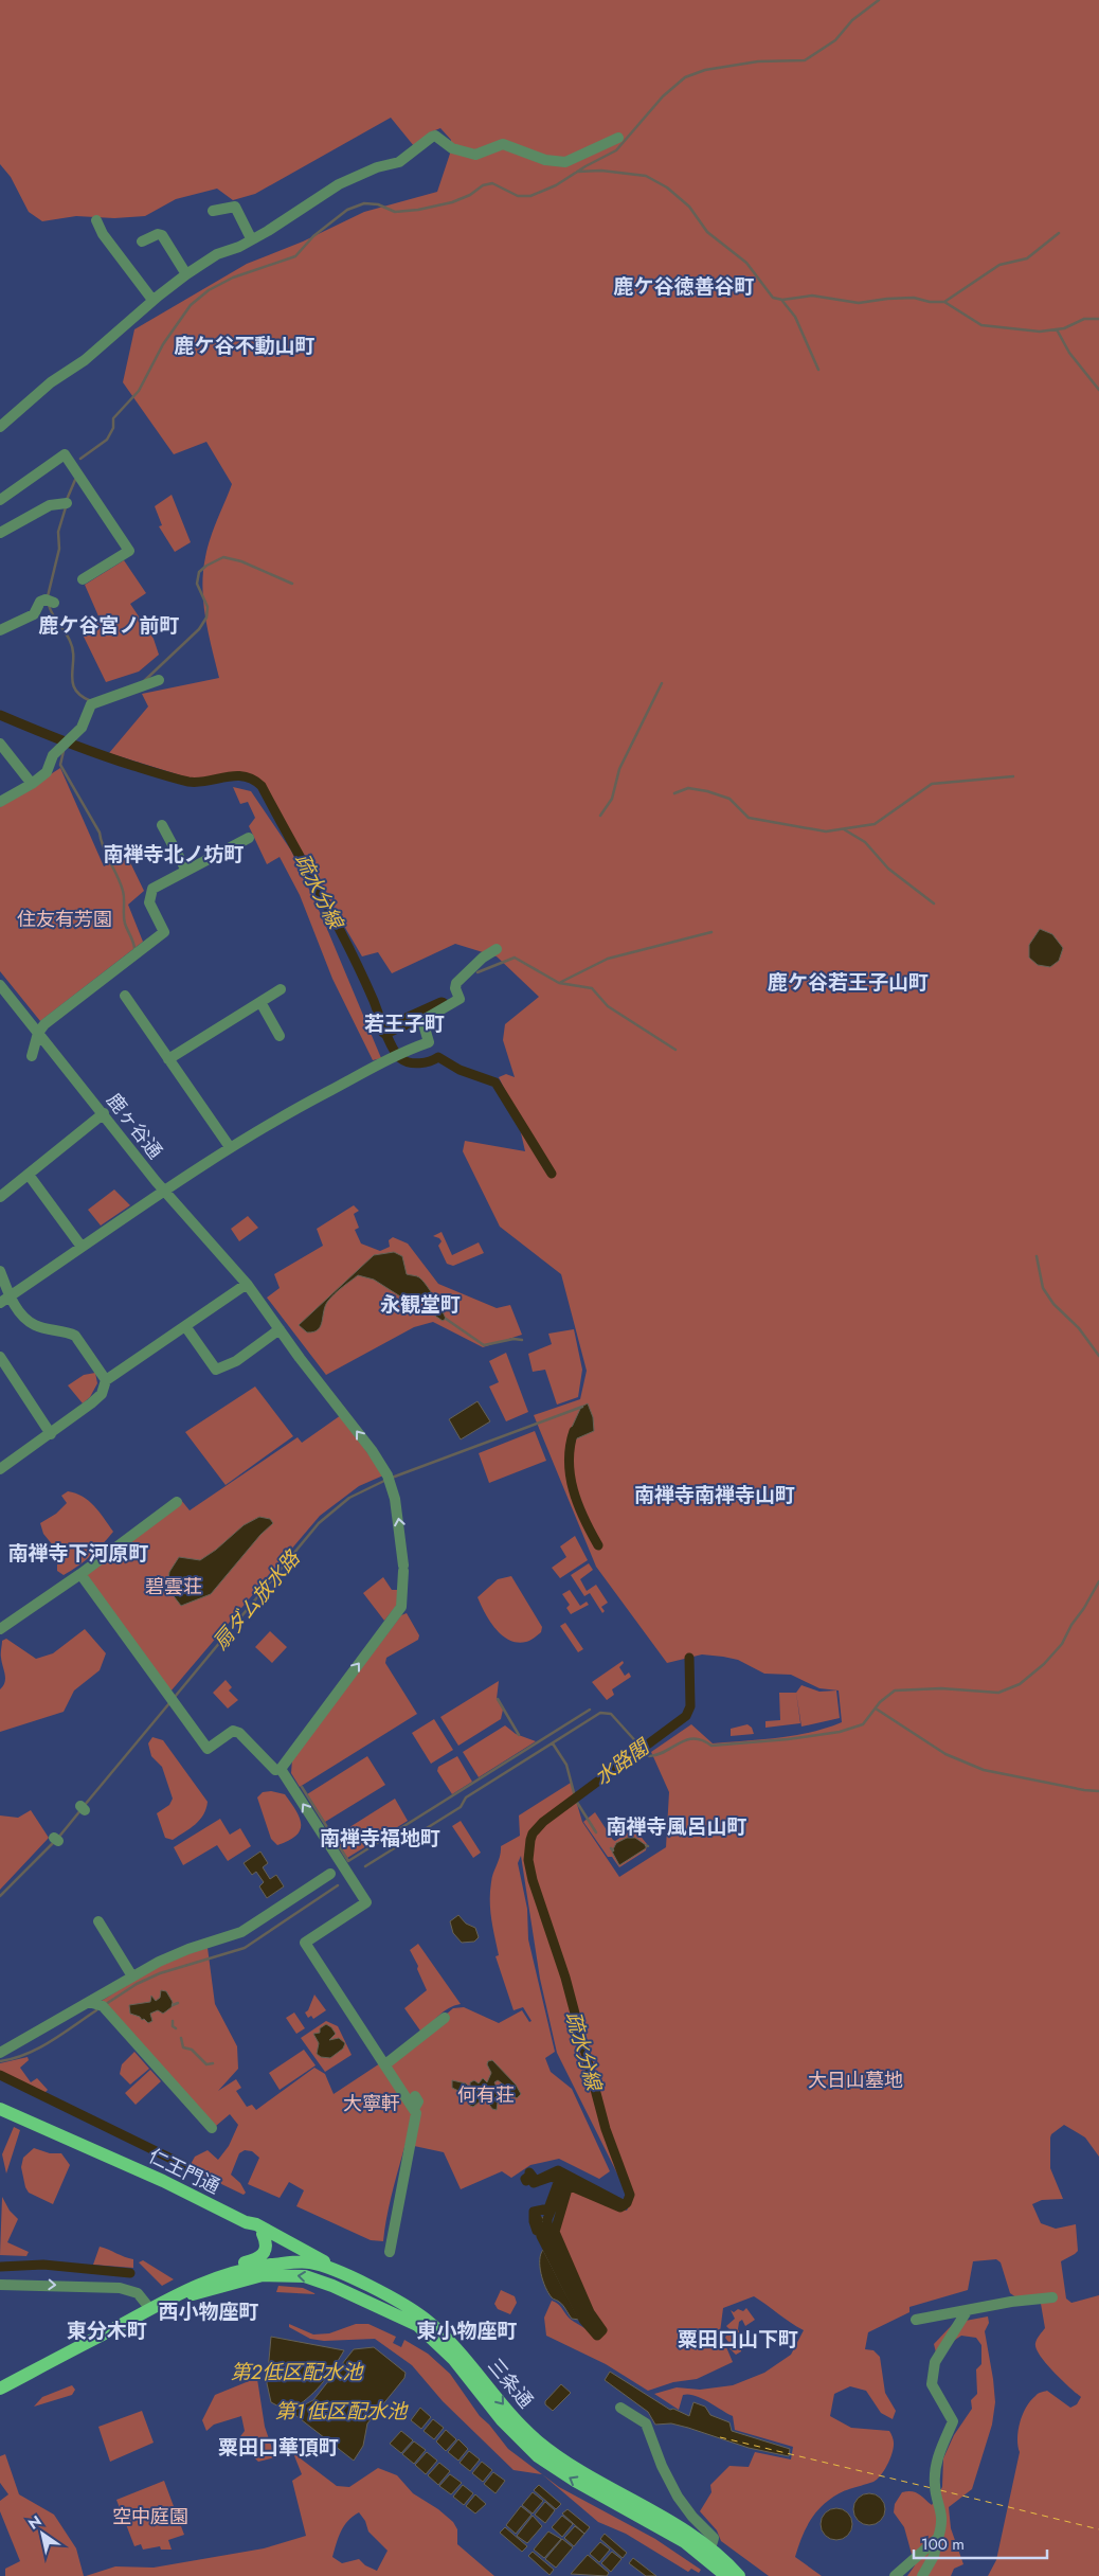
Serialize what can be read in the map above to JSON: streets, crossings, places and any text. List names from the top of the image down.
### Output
{
  "streets": {
    "main road": ["仁王門通", "三条通"],
    "street": ["鹿ヶ谷通"]
  },
  "crossings": [
    ["仁王門通", "三条通"]
  ],
  "one_way": ["鹿ヶ谷通"],
  "districts": [
    "鹿ケ谷徳善谷町",
    "鹿ケ谷不動山町",
    "鹿ケ谷宮ノ前町",
    "南禅寺北ノ坊町",
    "鹿ケ谷若王子山町",
    "若王子町",
    "永観堂町",
    "南禅寺南禅寺山町",
    "南禅寺下河原町",
    "南禅寺風呂山町",
    "南禅寺福地町",
    "西小物座町",
    "東分木町",
    "東小物座町",
    "粟田口山下町",
    "粟田口華頂町"
  ],
  "water": [
    "疏水分線",
    "扇ダム放水路",
    "水路閣",
    "第２低区配水池",
    "第１低区配水池"
  ],
  "parks": [
    "住友有芳園",
    "碧雲荘",
    "大日山墓地",
    "何有荘",
    "大寧軒",
    "空中庭園"
  ],
  "scale_bar": "100 m",
  "north": "top left"
}
